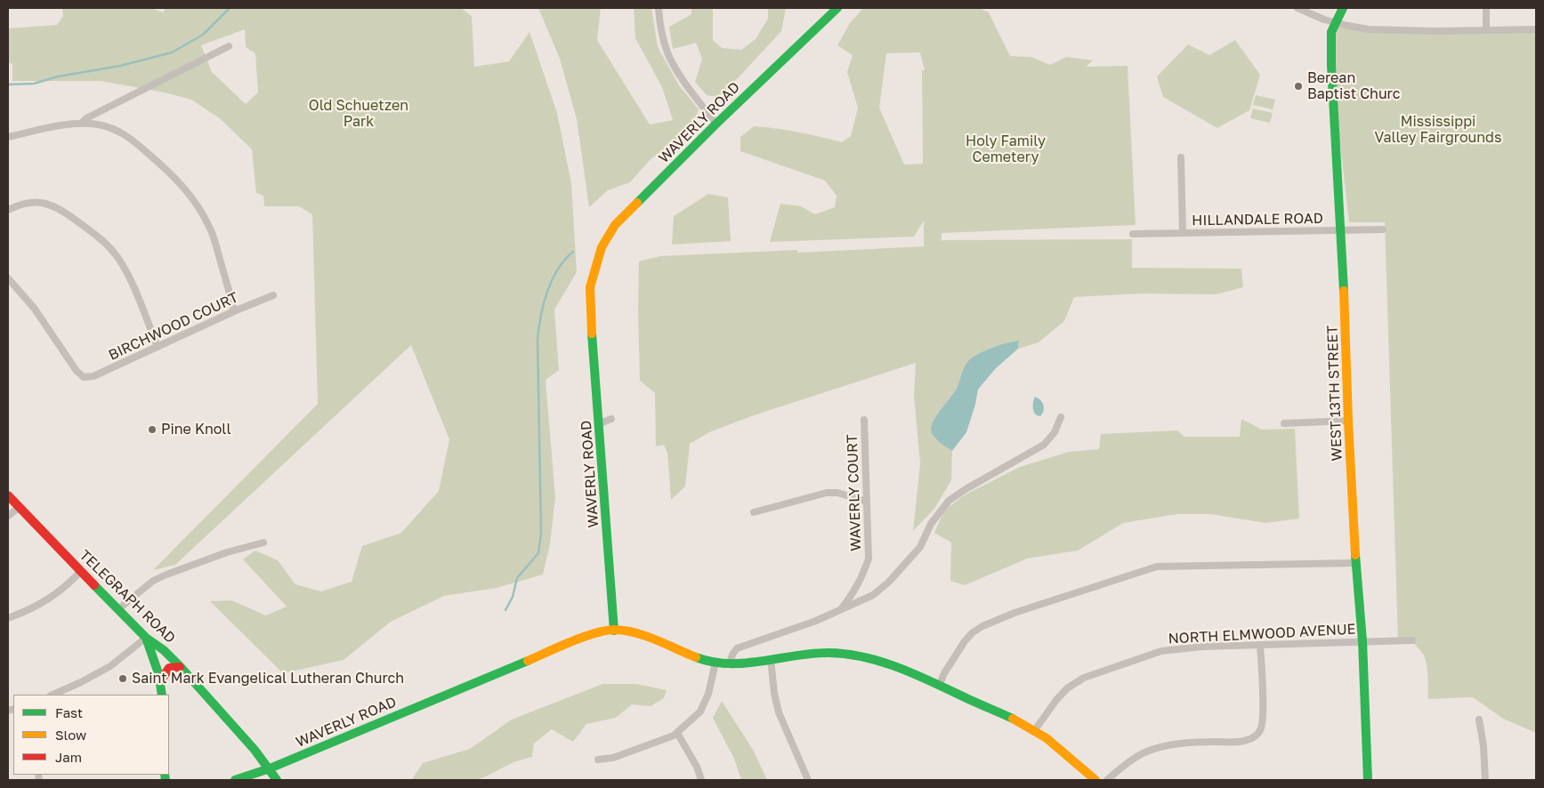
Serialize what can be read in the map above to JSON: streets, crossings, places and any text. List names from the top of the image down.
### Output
{
  "streets": {
    "street": [
      "WAVERLY ROAD",
      "HILLANDALE ROAD",
      "BIRCHWOOD COURT",
      "WEST 13TH STREET",
      "WAVERLY COURT",
      "TELEGRAPH ROAD",
      "NORTH ELMWOOD AVENUE"
    ]
  },
  "crossings": [
    ["WAVERLY ROAD", "TELEGRAPH ROAD"],
    ["HILLANDALE ROAD", "WEST 13TH STREET"],
    ["WEST 13TH STREET", "NORTH ELMWOOD AVENUE"]
  ],
  "parks": ["Old Schuetzen Park", "Mississippi Valley Fairgrounds", "Holy Family Cemetery"],
  "places": ["Berean Baptist Churc", "Pine Knoll", "Saint Mark Evangelical Lutheran Church"],
  "legend": ["Fast", "Slow", "Jam"]
}
